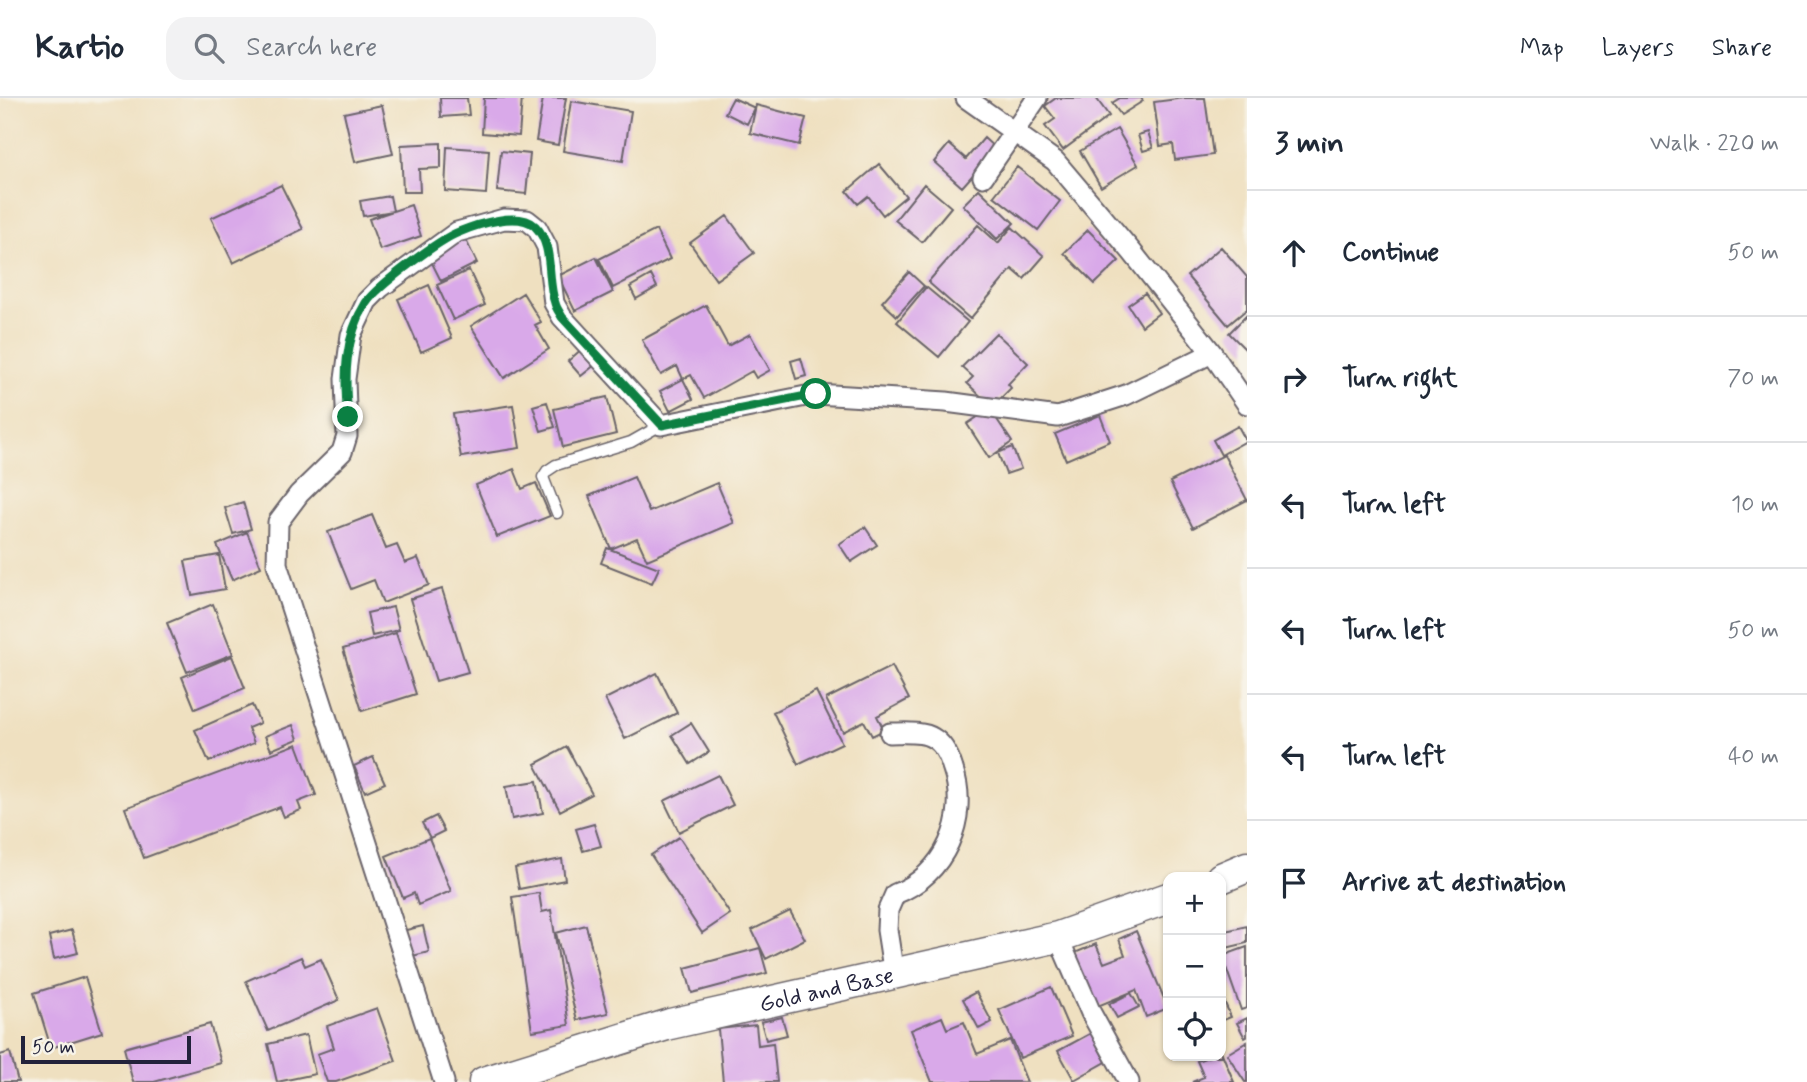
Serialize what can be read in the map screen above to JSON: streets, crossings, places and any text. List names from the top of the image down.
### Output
{
  "streets": {
    "main road": ["Gold and Base"]
  },
  "scale_bar": "50 m",
  "page": {
    "header": "Kartio",
    "search": "Search here",
    "nav": ["Map", "Layers", "Share"],
    "heading": ["3 min", "Walk · 220 m"],
    "list": [
      ["Continue", "50 m"],
      ["Turn right", "70 m"],
      ["Turn left", "10 m"],
      ["Turn left", "50 m"],
      ["Turn left", "40 m"],
      "Arrive at destination"
    ],
    "map_buttons": ["+", "−"],
    "scale": "50 m"
  }
}
